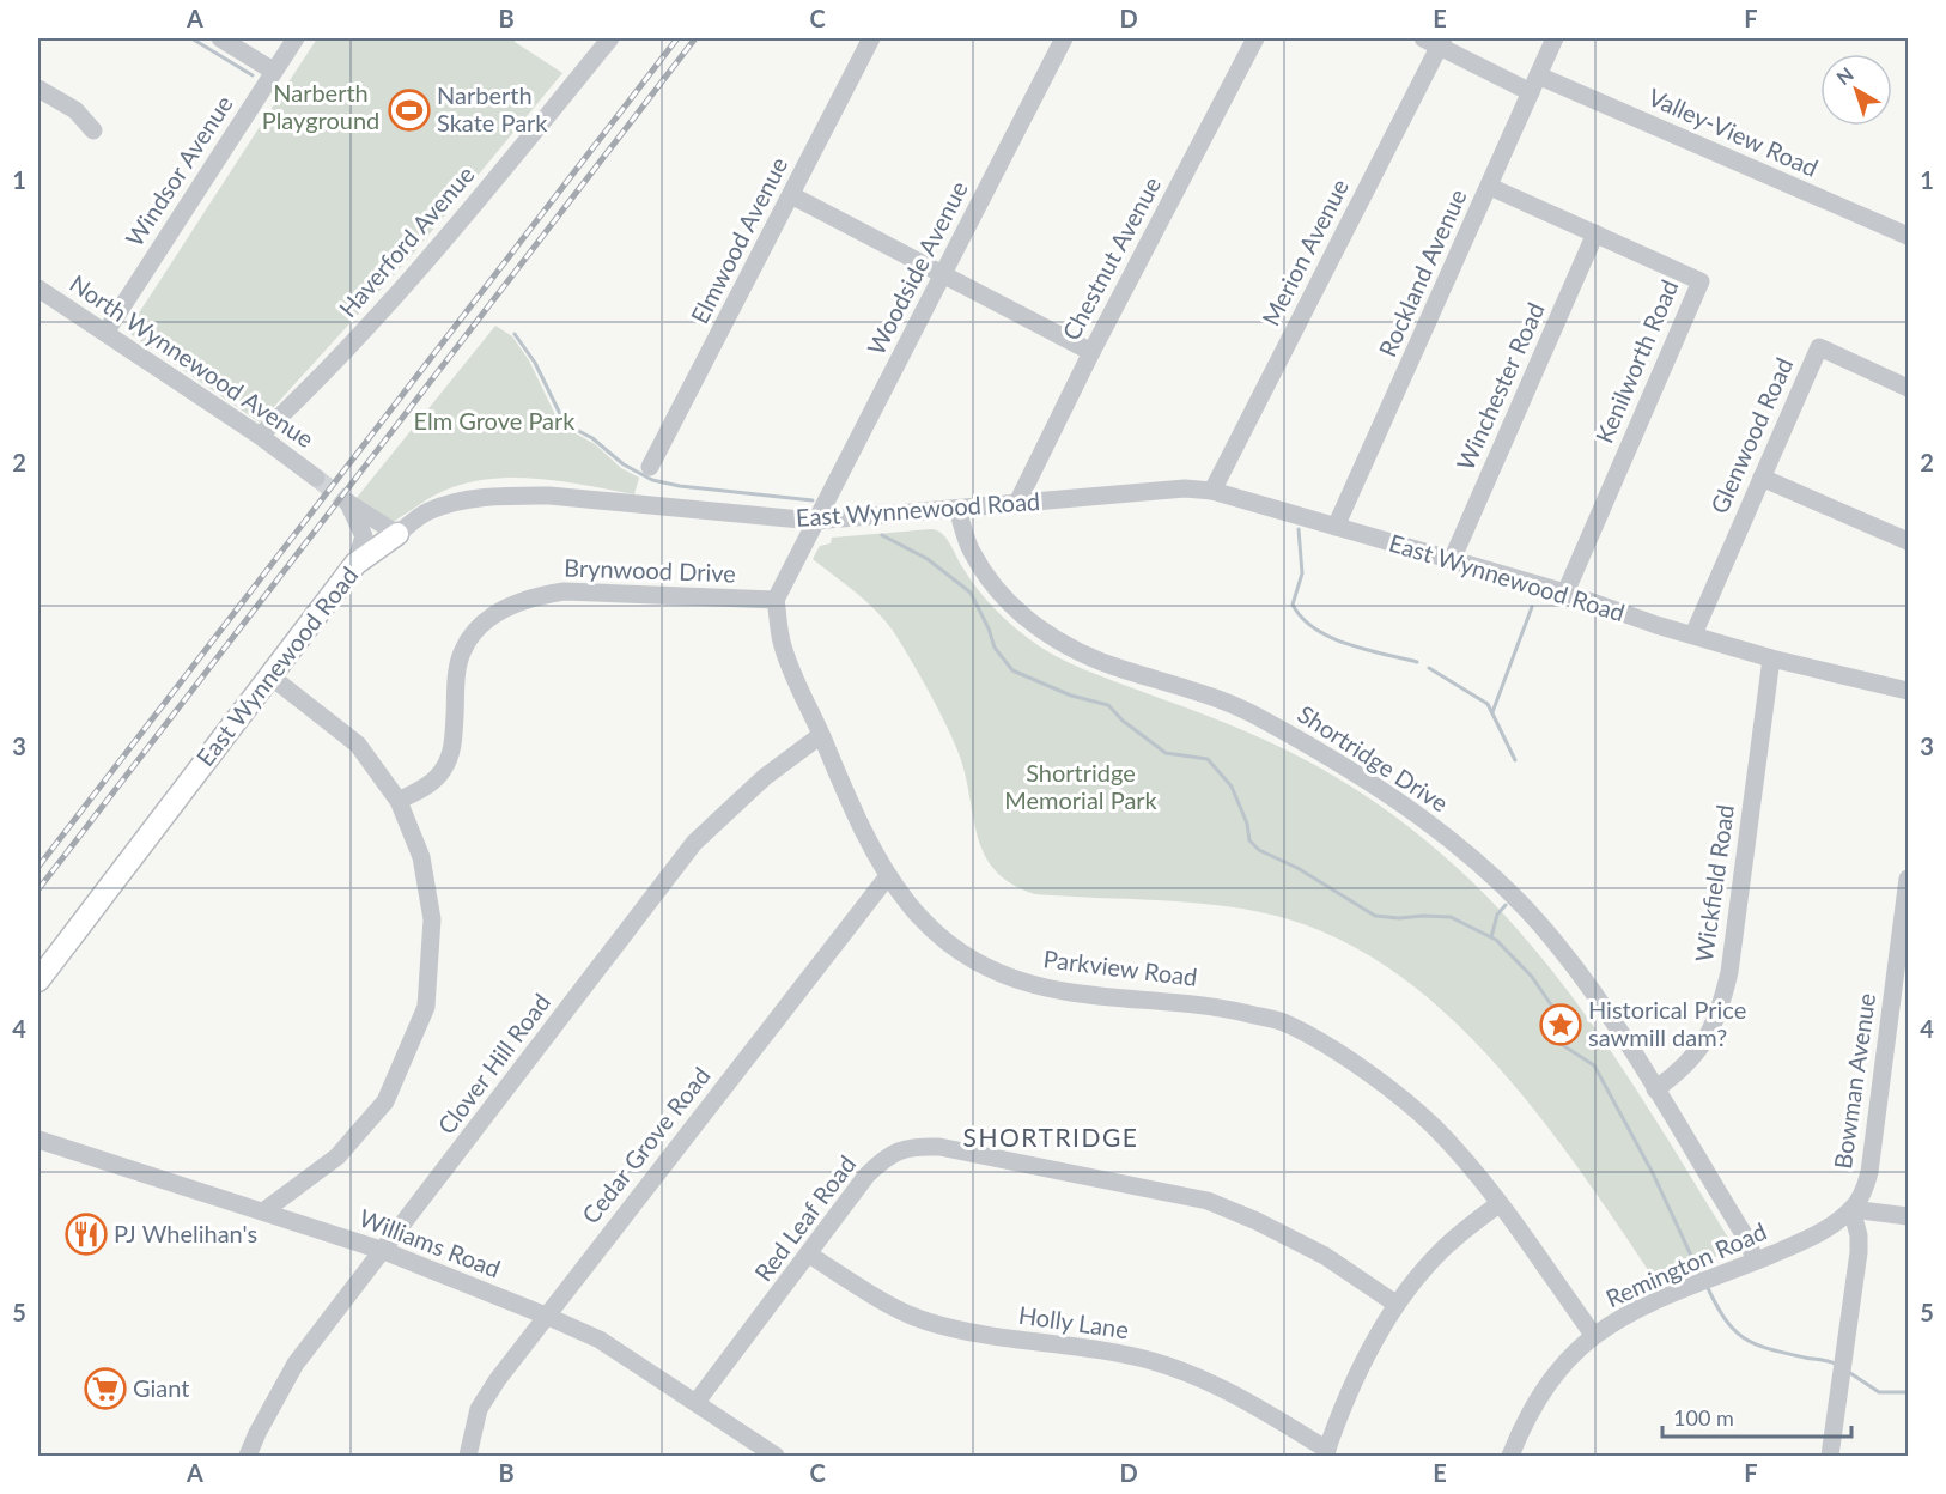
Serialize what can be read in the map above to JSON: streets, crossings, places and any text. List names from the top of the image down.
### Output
{
  "streets": {
    "main road": ["East Wynnewood Road"],
    "street": [
      "Valley-View Road",
      "Windsor Avenue",
      "Elmwood Avenue",
      "Haverford Avenue",
      "Merion Avenue",
      "Chestnut Avenue",
      "Woodside Avenue",
      "Rockland Avenue",
      "North Wynnewood Avenue",
      "Kenilworth Road",
      "Winchester Road",
      "Glenwood Road",
      "Brynwood Drive",
      "Shortridge Drive",
      "Wickfield Road",
      "Parkview Road",
      "Clover Hill Road",
      "Bowman Avenue",
      "Cedar Grove Road",
      "Red Leaf Road",
      "Williams Road",
      "Remington Road",
      "Holly Lane"
    ]
  },
  "crossings": [
    ["Valley-View Road", "Rockland Avenue"],
    ["Windsor Avenue", "North Wynnewood Avenue"],
    ["Haverford Avenue", "North Wynnewood Avenue"],
    ["Merion Avenue", "East Wynnewood Road"],
    ["Chestnut Avenue", "East Wynnewood Road"],
    ["Woodside Avenue", "East Wynnewood Road"],
    ["Rockland Avenue", "Kenilworth Road"],
    ["Rockland Avenue", "East Wynnewood Road"],
    ["Kenilworth Road", "Winchester Road"],
    ["Kenilworth Road", "East Wynnewood Road"],
    ["Winchester Road", "East Wynnewood Road"],
    ["Glenwood Road", "East Wynnewood Road"],
    ["East Wynnewood Road", "Shortridge Drive"],
    ["East Wynnewood Road", "Wickfield Road"],
    ["Brynwood Drive", "Parkview Road"],
    ["Shortridge Drive", "Wickfield Road"],
    ["Shortridge Drive", "Remington Road"],
    ["Parkview Road", "Clover Hill Road"],
    ["Parkview Road", "Cedar Grove Road"],
    ["Parkview Road", "Remington Road"],
    ["Clover Hill Road", "Williams Road"],
    ["Bowman Avenue", "Remington Road"],
    ["Cedar Grove Road", "Williams Road"],
    ["Red Leaf Road", "Williams Road"],
    ["Red Leaf Road", "Holly Lane"]
  ],
  "districts": ["SHORTRIDGE"],
  "parks": ["Narberth Playground", "Elm Grove Park", "Shortridge Memorial Park"],
  "places": {
    "sports": ["Narberth Skate Park"],
    "place": ["Historical Price sawmill dam?"],
    "restaurant": ["PJ Whelihan's"],
    "supermarket": ["Giant"]
  },
  "scale_bar": "100 m",
  "north": "top left",
  "grid": {
    "columns": [
      "A",
      "B",
      "C",
      "D",
      "E",
      "F"
    ],
    "rows": [
      "1",
      "2",
      "3",
      "4",
      "5"
    ]
  }
}
